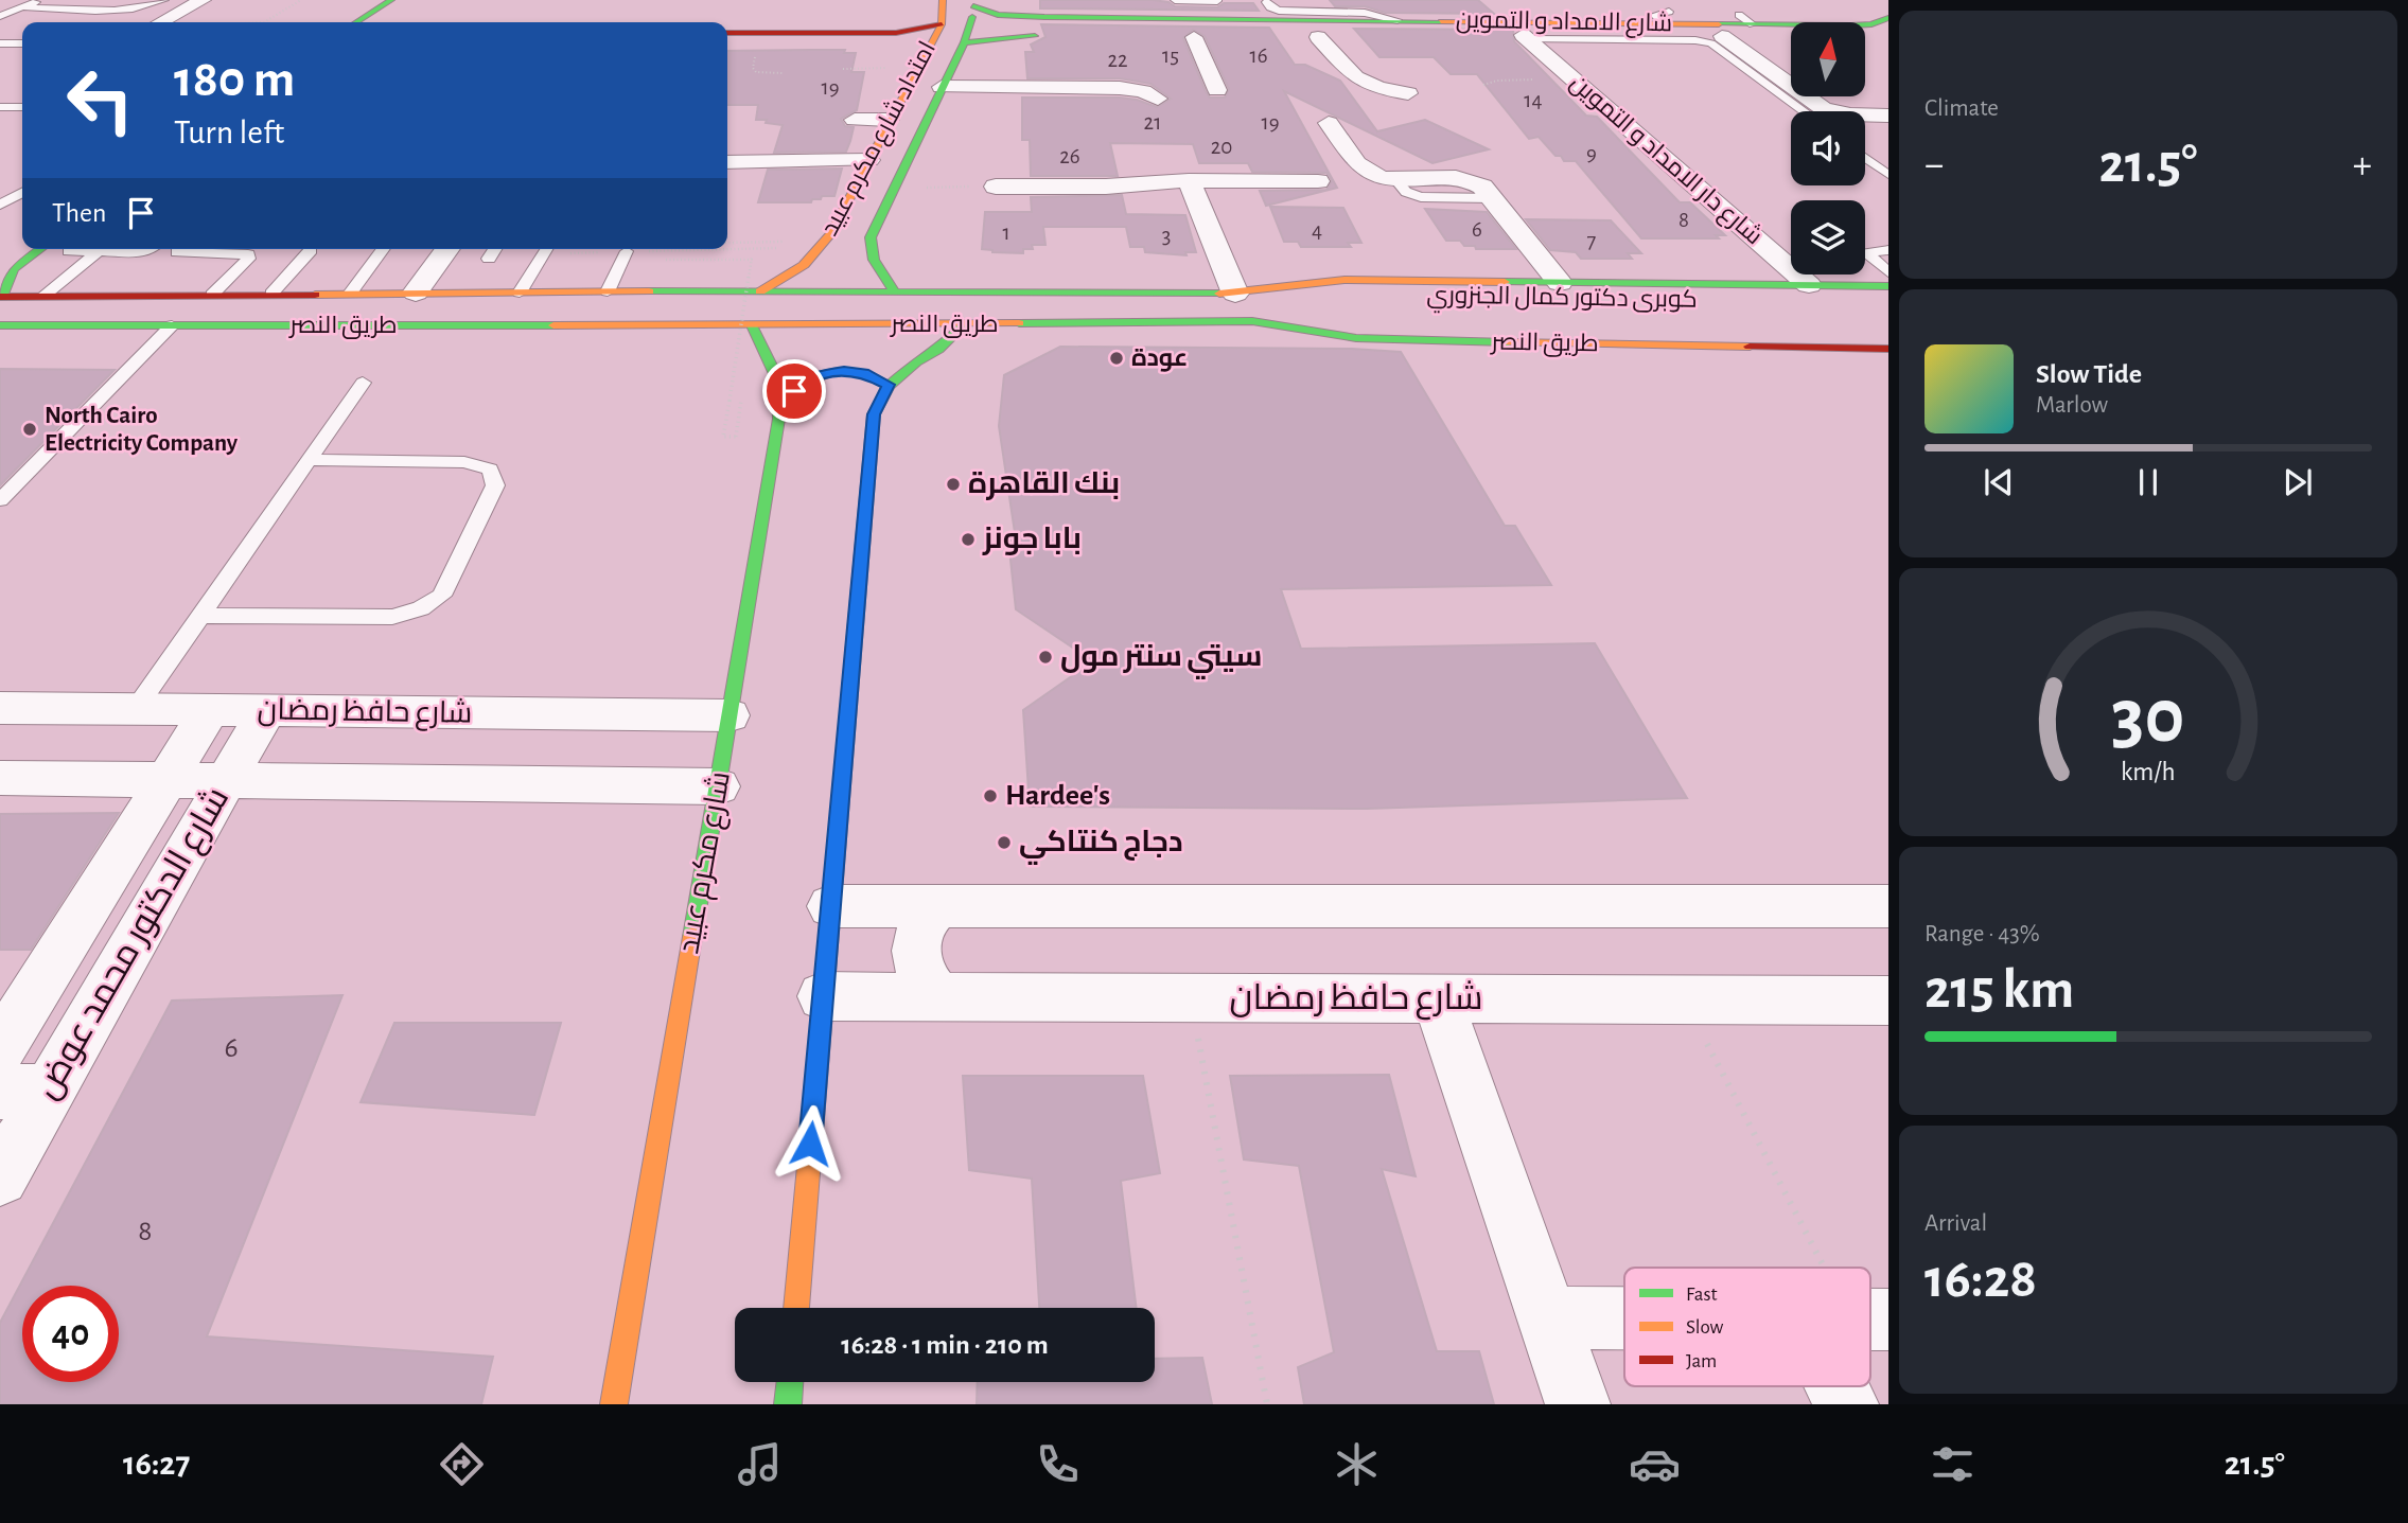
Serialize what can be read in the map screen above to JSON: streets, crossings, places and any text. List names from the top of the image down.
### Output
{
  "streets": {
    "main road": [
      "شارع الامداد و التموين",
      "امتداد شارع مكرم عبيد",
      "كوبرى دكتور كمال الجنزوري",
      "طريق النصر",
      "شارع مكرم عبيد"
    ],
    "street": ["شارع دار الامداد و التموين", "شارع حافظ رمضان", "شارع الدكتور محمد عوض"]
  },
  "crossings": [
    ["شارع الامداد و التموين", "امتداد شارع مكرم عبيد"],
    ["شارع الامداد و التموين", "شارع دار الامداد و التموين"],
    ["امتداد شارع مكرم عبيد", "طريق النصر"],
    ["شارع دار الامداد و التموين", "طريق النصر"],
    ["كوبرى دكتور كمال الجنزوري", "طريق النصر"],
    ["طريق النصر", "شارع مكرم عبيد"],
    ["شارع حافظ رمضان", "شارع مكرم عبيد"],
    ["شارع حافظ رمضان", "شارع الدكتور محمد عوض"]
  ],
  "places": [
    "عودة",
    "North Cairo Electricity Company",
    "بنك القاهرة",
    "بابا جونز",
    "سيتي سنتر مول",
    "Hardee's",
    "دجاج كنتاكي"
  ],
  "house_numbers": [
    "15",
    "16",
    "22",
    "19",
    "14",
    "21",
    "19",
    "20",
    "9",
    "26",
    "8",
    "6",
    "4",
    "1",
    "3",
    "7",
    "6",
    "8"
  ],
  "legend": ["Fast", "Slow", "Jam"],
  "north": "top",
  "page": {
    "tile": [
      "Climate",
      ["Range · 43%", "215 km"],
      ["Arrival", "16:28"]
    ],
    "turn": ["180 m", "Turn left"],
    "heat": ["−", "21.5°", "+"],
    "then": "Then",
    "song": ["Slow Tide", "Marlow"],
    "limit": "40",
    "trip": "16:28 · 1 min · 210 m",
    "tabs": ["16:27", "21.5°"],
    "gauge": ["30", "km/h"]
  }
}
